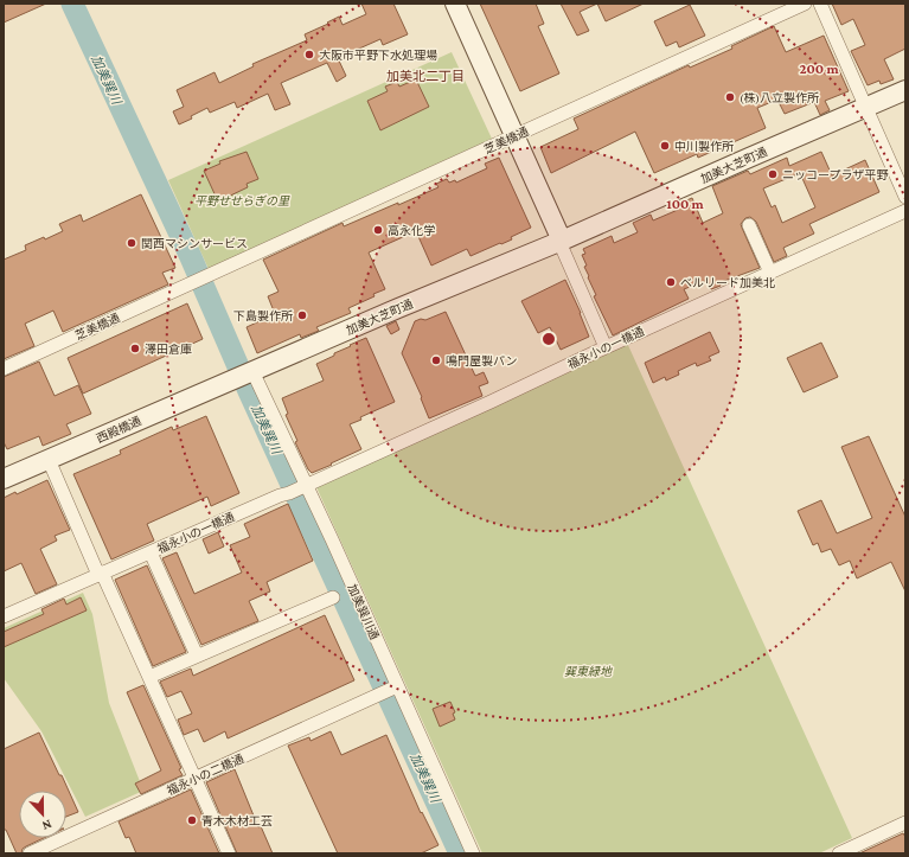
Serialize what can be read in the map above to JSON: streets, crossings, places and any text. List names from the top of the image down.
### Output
{
  "streets": {
    "street": [
      "芝美橋通",
      "加美大芝町通",
      "福永小の一橋通",
      "西殿橋通",
      "加美巽川通",
      "福永小の二橋通"
    ]
  },
  "crossings": [
    ["加美大芝町通", "西殿橋通"],
    ["加美大芝町通", "加美巽川通"],
    ["福永小の一橋通", "加美巽川通"],
    ["西殿橋通", "加美巽川通"],
    ["加美巽川通", "福永小の二橋通"]
  ],
  "districts": ["加美北二丁目"],
  "water": ["加美巽川"],
  "parks": ["平野せせらぎの里", "巽東緑地"],
  "places": [
    "大阪市平野下水処理場",
    "(株)八立製作所",
    "中川製作所",
    "ニッコープラザ平野",
    "高永化学",
    "関西マシンサービス",
    "ベルリード加美北",
    "下島製作所",
    "澤田倉庫",
    "鳴門屋製パン",
    "青木木材工芸"
  ],
  "north": "bottom",
  "rings": ["200 m", "100 m"]
}
